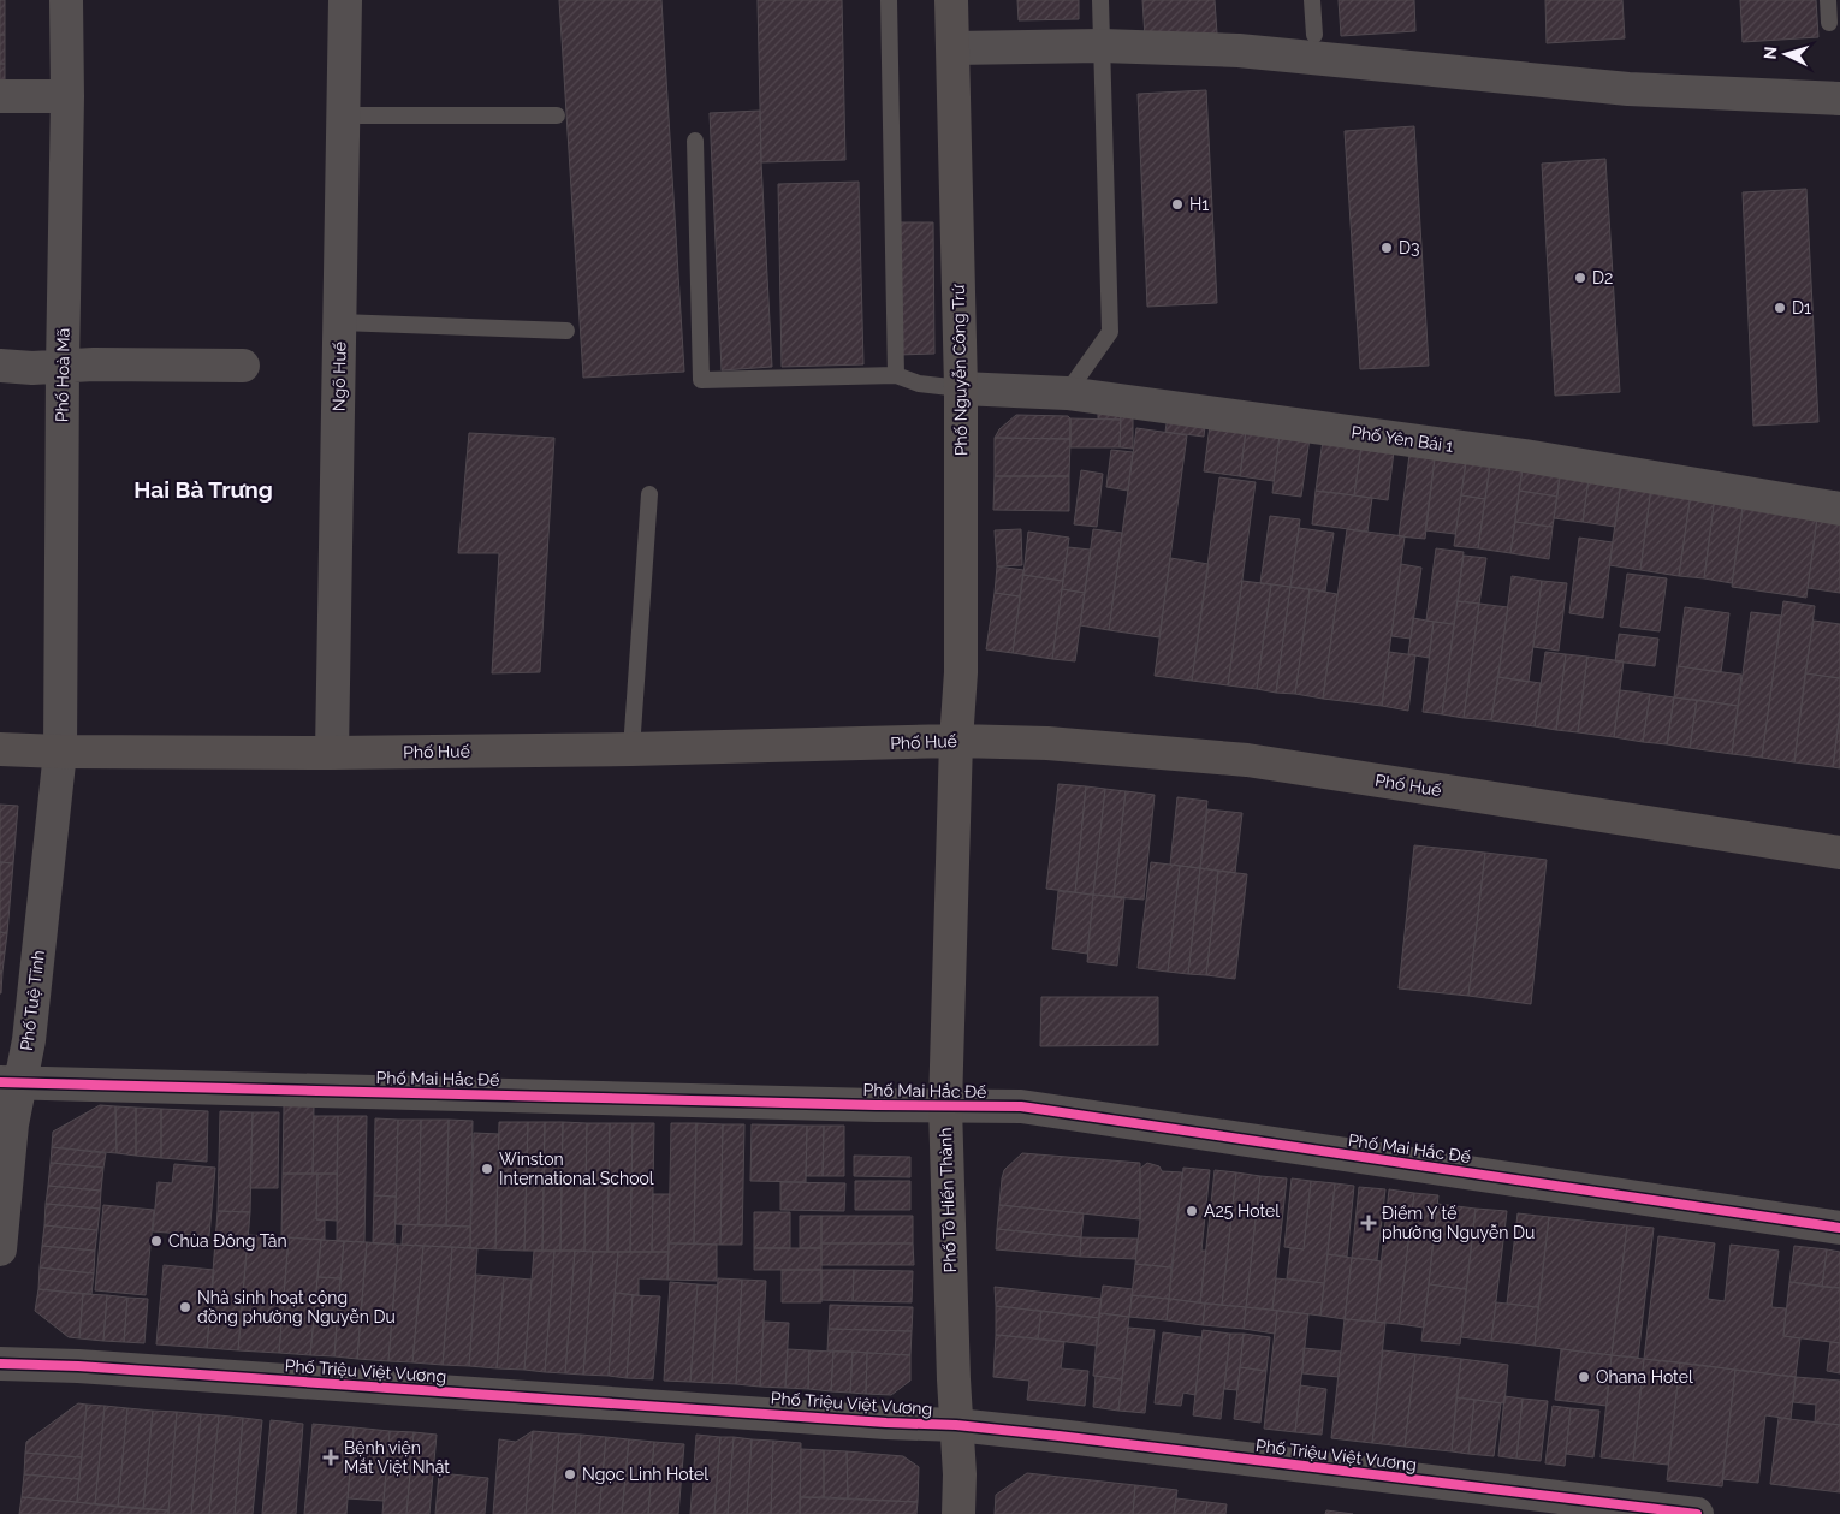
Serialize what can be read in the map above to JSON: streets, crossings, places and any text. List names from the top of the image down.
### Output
{
  "streets": {
    "main road": ["Phố Nguyễn Công Trứ", "Phố Huế", "Phố Tô Hiến Thành"],
    "street": [
      "Phố Hoà Mã",
      "Ngõ Huế",
      "Phố Yên Bái 1",
      "Phố Tuệ Tĩnh",
      "Phố Mai Hắc Đế",
      "Phố Triệu Việt Vương"
    ]
  },
  "crossings": [
    ["Phố Nguyễn Công Trứ", "Phố Yên Bái 1"],
    ["Phố Nguyễn Công Trứ", "Phố Huế"],
    ["Phố Nguyễn Công Trứ", "Phố Tô Hiến Thành"],
    ["Phố Hoà Mã", "Phố Huế"],
    ["Phố Hoà Mã", "Phố Tuệ Tĩnh"],
    ["Ngõ Huế", "Phố Huế"],
    ["Phố Huế", "Phố Tuệ Tĩnh"],
    ["Phố Huế", "Phố Tô Hiến Thành"],
    ["Phố Tuệ Tĩnh", "Phố Mai Hắc Đế"],
    ["Phố Mai Hắc Đế", "Phố Tô Hiến Thành"],
    ["Phố Tô Hiến Thành", "Phố Triệu Việt Vương"]
  ],
  "districts": ["Hai Bà Trưng"],
  "places": {
    "other": [
      "H1",
      "D3",
      "D2",
      "D1",
      "Winston International School",
      "A25 Hotel",
      "Chùa Đông Tân",
      "Nhà sinh hoạt cộng đồng phường Nguyễn Du",
      "Ohana Hotel",
      "Ngọc Linh Hotel"
    ],
    "health": ["Điểm Y tế phường Nguyễn Du", "Bệnh viện Mắt Việt Nhật"]
  },
  "north": "left"
}
